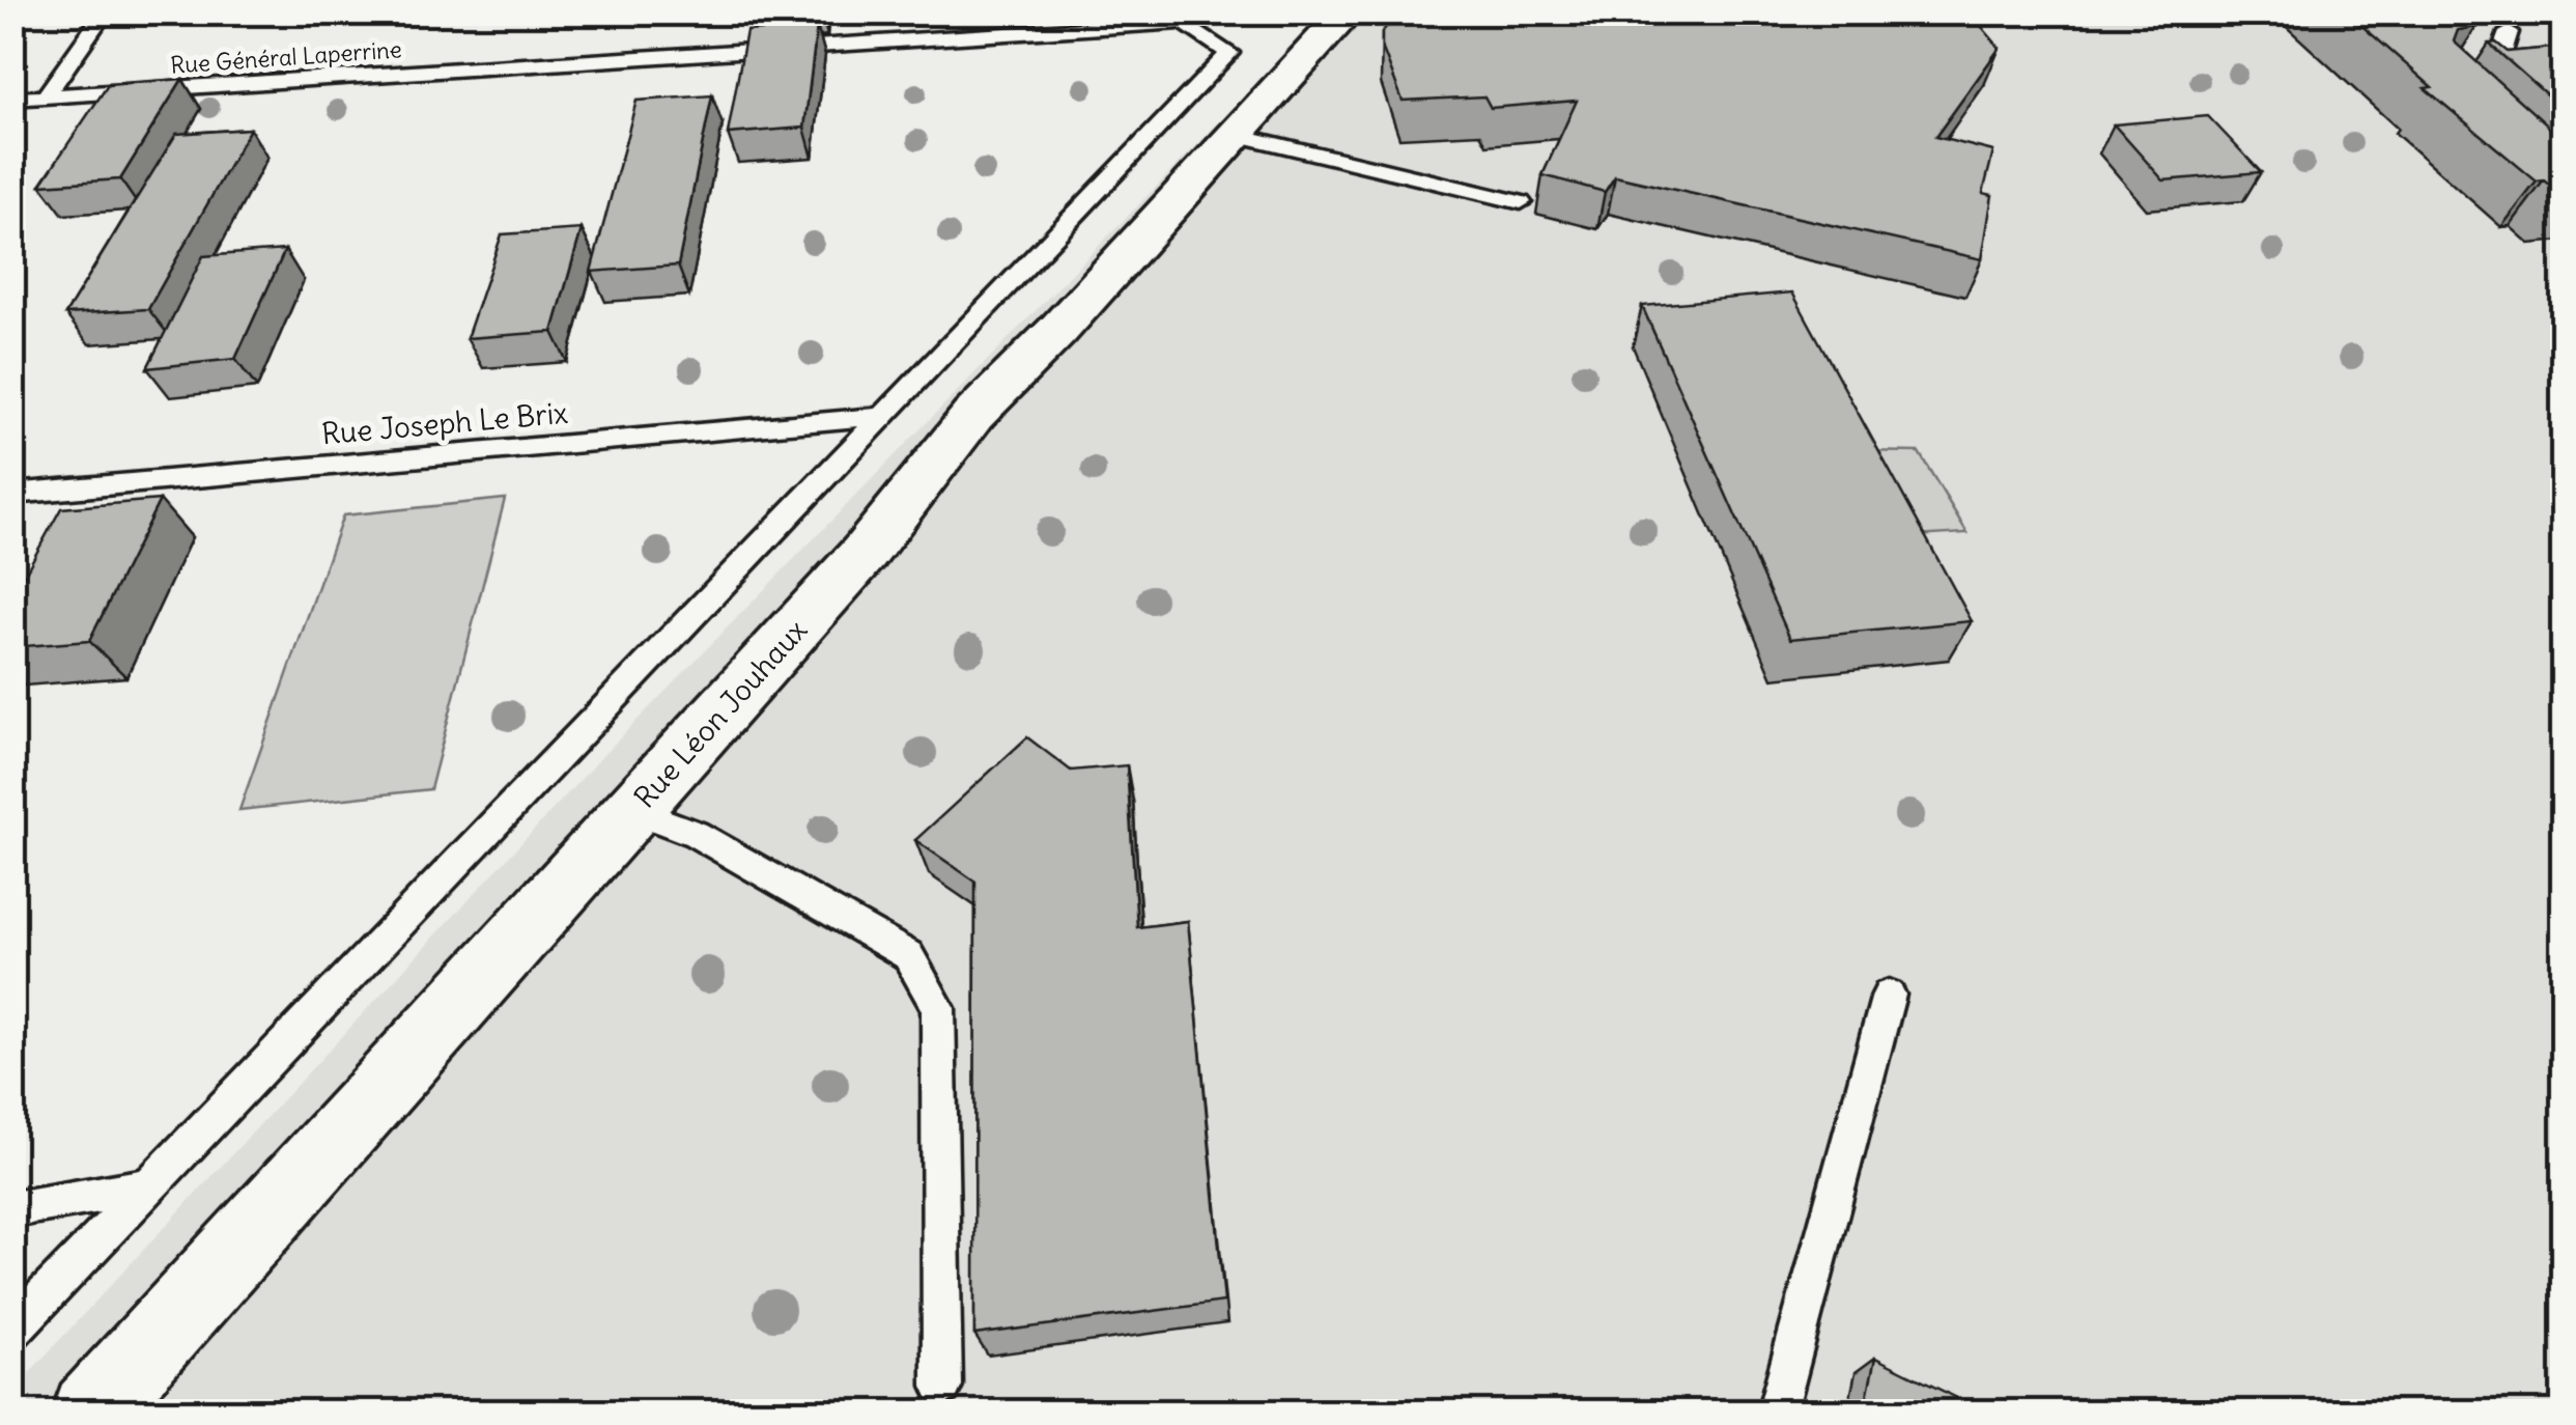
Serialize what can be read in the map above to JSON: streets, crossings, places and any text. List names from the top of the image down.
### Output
{
  "streets": {
    "street": ["Rue Léon Jouhaux"],
    "lane": ["Rue Général Laperrine", "Rue Joseph Le Brix"]
  },
  "crossings": [
    ["Rue Général Laperrine", "Rue Joseph Le Brix"]
  ]
}
